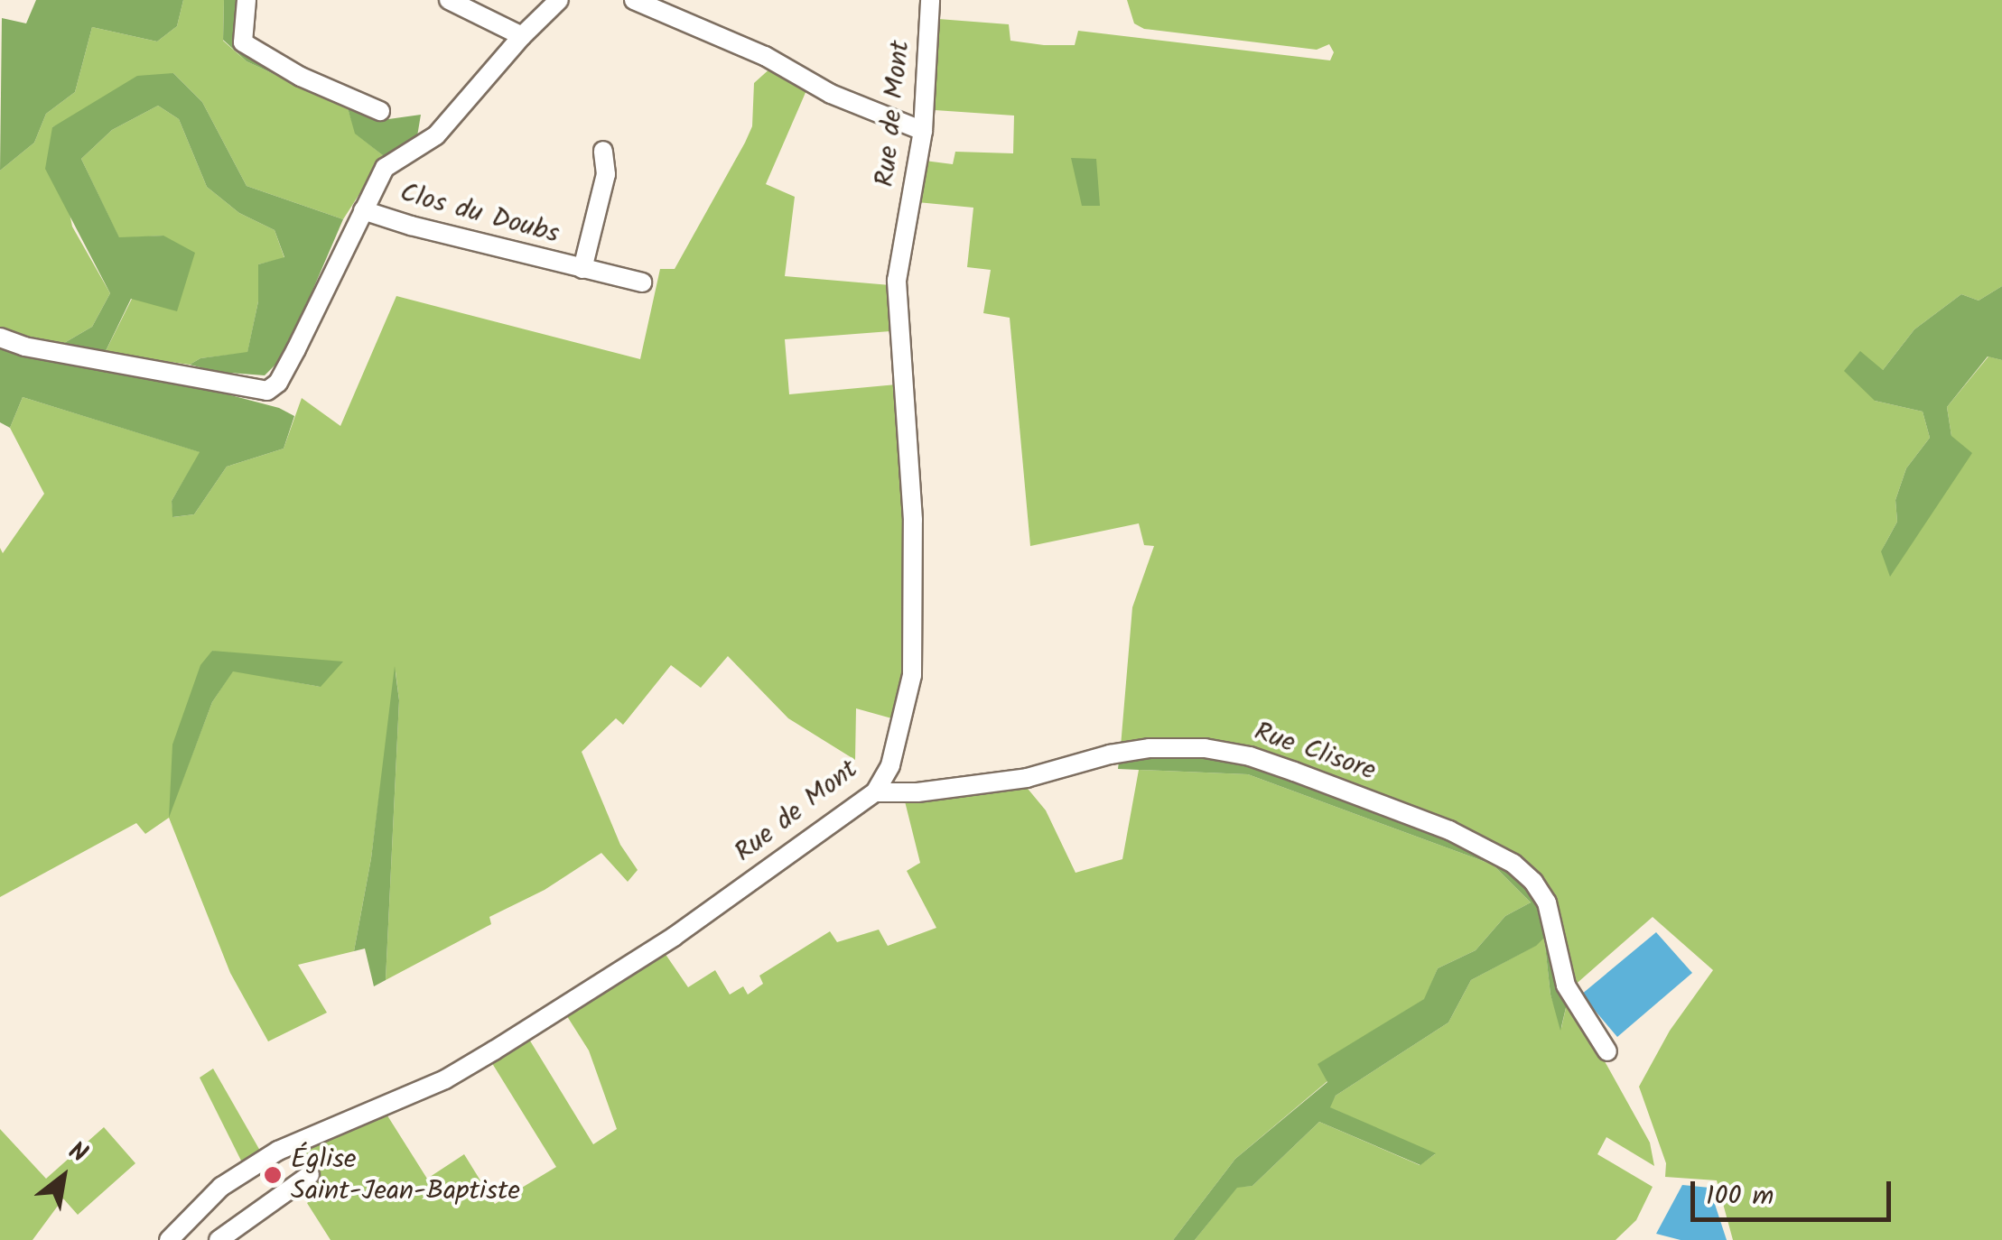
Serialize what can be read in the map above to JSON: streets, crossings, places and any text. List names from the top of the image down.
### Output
{
  "streets": {
    "street": ["Rue de Mont", "Clos du Doubs", "Rue Clisore"]
  },
  "crossings": [
    ["Rue de Mont", "Rue Clisore"]
  ],
  "places": ["Église Saint-Jean-Baptiste"],
  "scale_bar": "100 m",
  "north": "top right"
}
